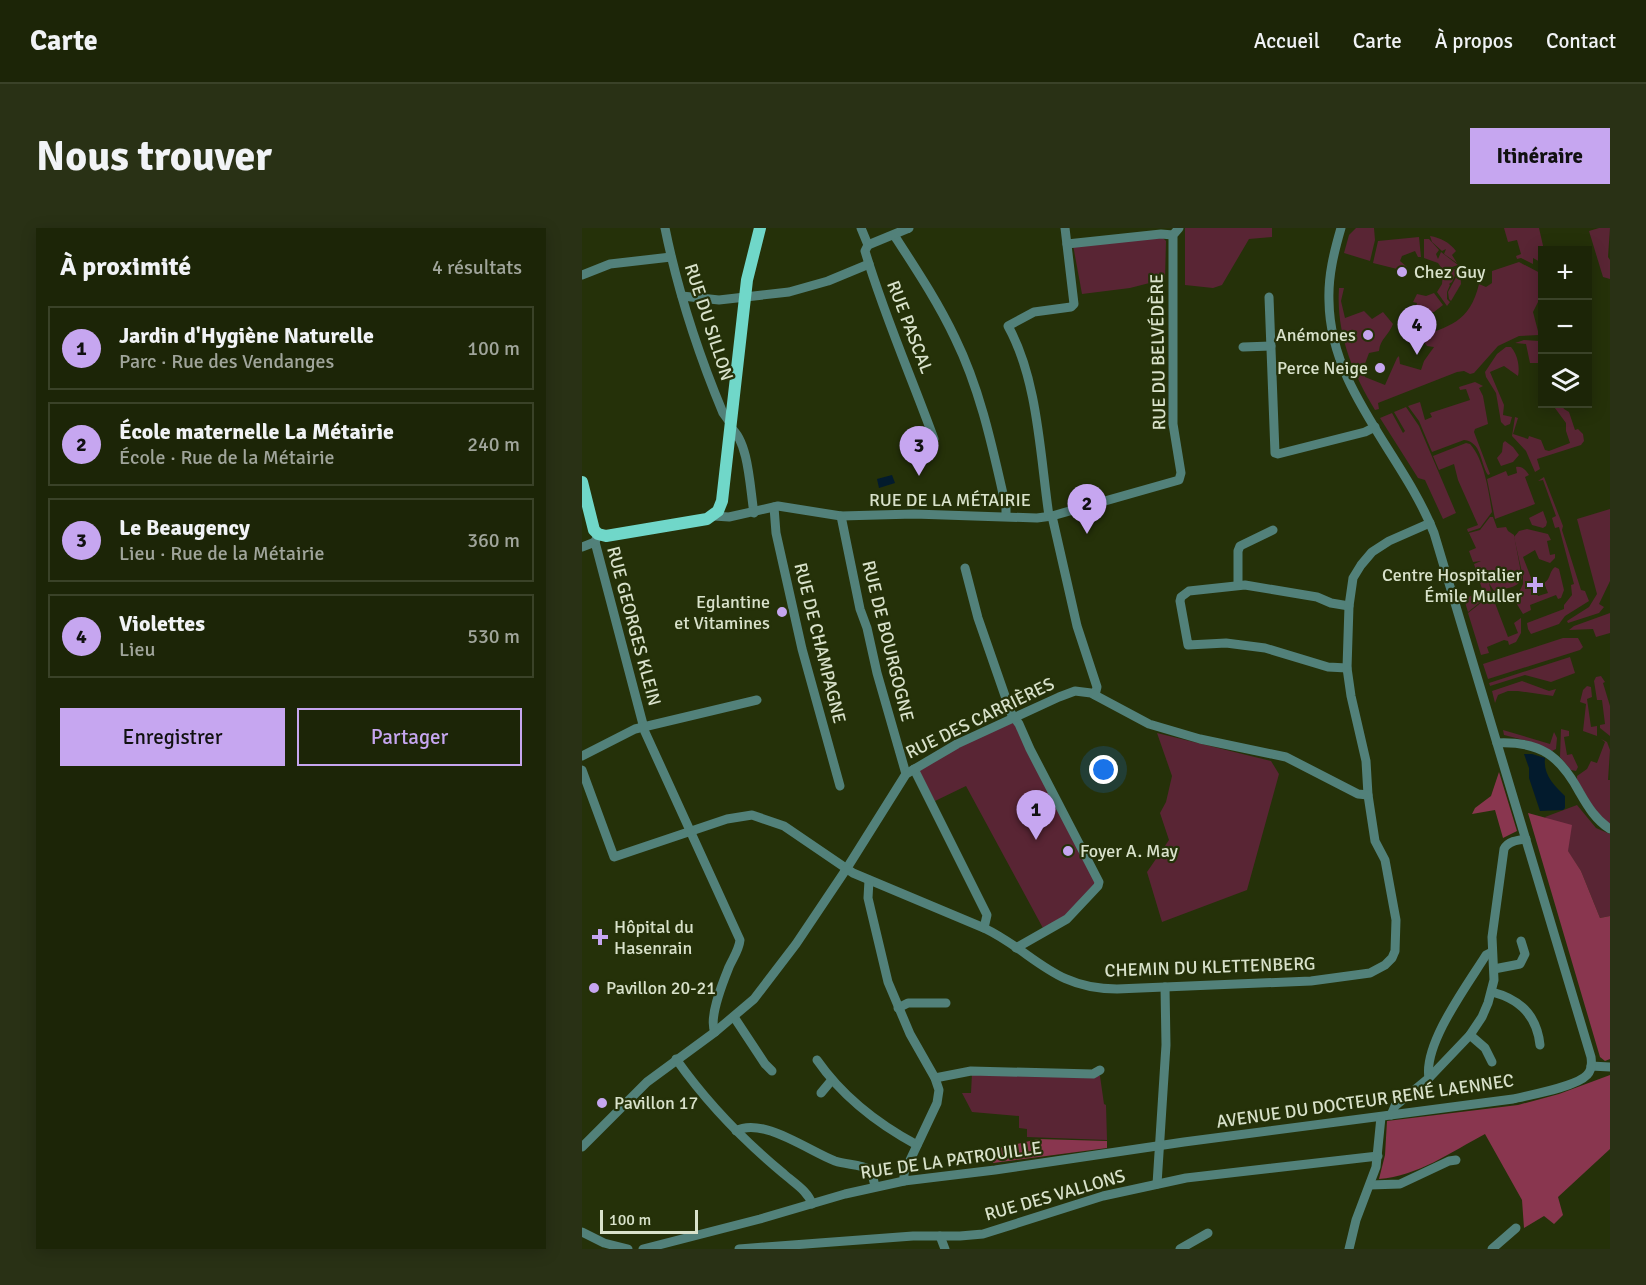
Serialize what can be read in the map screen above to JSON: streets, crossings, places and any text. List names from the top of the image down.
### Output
{
  "streets": {
    "street": [
      "RUE DU SILLON",
      "RUE PASCAL",
      "RUE DU BELVÉDÈRE",
      "RUE DE LA MÉTAIRIE",
      "RUE GEORGES KLEIN",
      "RUE DE BOURGOGNE",
      "RUE DE CHAMPAGNE",
      "RUE DES CARRIÈRES",
      "CHEMIN DU KLETTENBERG",
      "AVENUE DU DOCTEUR RENÉ LAENNEC",
      "RUE DE LA PATROUILLE",
      "RUE DES VALLONS"
    ]
  },
  "crossings": [
    ["RUE DU SILLON", "RUE DE LA MÉTAIRIE"],
    ["RUE DU BELVÉDÈRE", "RUE DE LA MÉTAIRIE"],
    ["RUE DE LA MÉTAIRIE", "RUE DE BOURGOGNE"],
    ["RUE DE LA MÉTAIRIE", "RUE DE CHAMPAGNE"],
    ["RUE DE BOURGOGNE", "RUE DES CARRIÈRES"],
    ["RUE DE BOURGOGNE", "CHEMIN DU KLETTENBERG"],
    ["RUE DES CARRIÈRES", "CHEMIN DU KLETTENBERG"],
    ["AVENUE DU DOCTEUR RENÉ LAENNEC", "RUE DE LA PATROUILLE"]
  ],
  "places": {
    "other": [
      "Chez Guy",
      "Anémones",
      "Perce Neige",
      "Eglantine et Vitamines",
      "Foyer A. May",
      "Pavillon 20-21",
      "Pavillon 17"
    ],
    "health": ["Centre Hospitalier Émile Muller", "Hôpital du Hasenrain"]
  },
  "scale_bar": "100 m",
  "page": {
    "header": "Carte",
    "nav": [
      "Accueil",
      "Carte",
      "À propos",
      "Contact"
    ],
    "buttons": [
      "Itinéraire",
      ["Enregistrer", "Partager"]
    ],
    "title": "Nous trouver",
    "heading": ["À proximité", "4 résultats"],
    "map_buttons": ["+", "−"],
    "pins": [
      "4",
      "3",
      "2",
      "1"
    ],
    "list": [
      {
        "mark": "1",
        "name": "Jardin d'Hygiène Naturelle",
        "note": "Parc · Rue des Vendanges",
        "value": "100 m"
      },
      {
        "mark": "2",
        "name": "École maternelle La Métairie",
        "note": "École · Rue de la Métairie",
        "value": "240 m"
      },
      {
        "mark": "3",
        "name": "Le Beaugency",
        "note": "Lieu · Rue de la Métairie",
        "value": "360 m"
      },
      {
        "mark": "4",
        "name": "Violettes",
        "note": "Lieu",
        "value": "530 m"
      }
    ],
    "scale": "100 m"
  }
}
